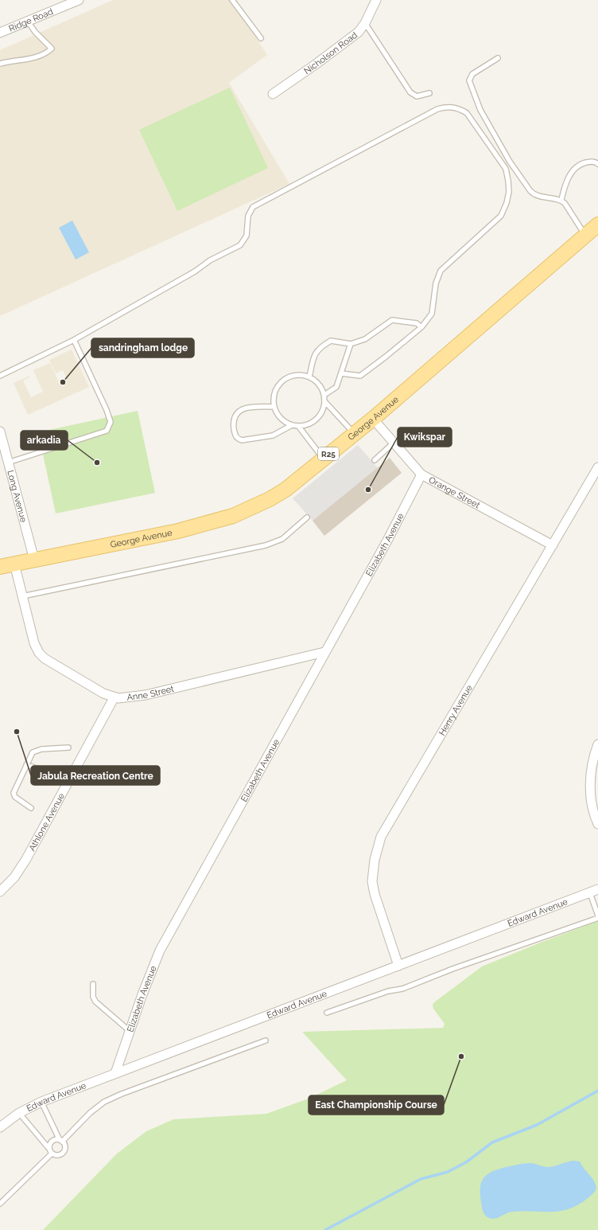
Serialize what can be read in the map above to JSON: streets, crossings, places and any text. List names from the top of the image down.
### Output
{
  "streets": {
    "main road": ["George Avenue", "R25"],
    "street": [
      "Ridge Road",
      "Nicholson Road",
      "Orange Street",
      "Long Avenue",
      "Elizabeth Avenue",
      "Anne Street",
      "Henry Avenue",
      "Athlone Avenue",
      "Edward Avenue"
    ]
  },
  "crossings": [
    ["George Avenue", "Orange Street"],
    ["George Avenue", "Long Avenue"],
    ["George Avenue", "Anne Street"],
    ["Orange Street", "Elizabeth Avenue"],
    ["Orange Street", "Henry Avenue"],
    ["Elizabeth Avenue", "Anne Street"],
    ["Elizabeth Avenue", "Edward Avenue"],
    ["Anne Street", "Athlone Avenue"],
    ["Henry Avenue", "Edward Avenue"]
  ],
  "places": [
    "sandringham lodge",
    "arkadia",
    "Kwikspar",
    "Jabula Recreation Centre",
    "East Championship Course"
  ]
}
